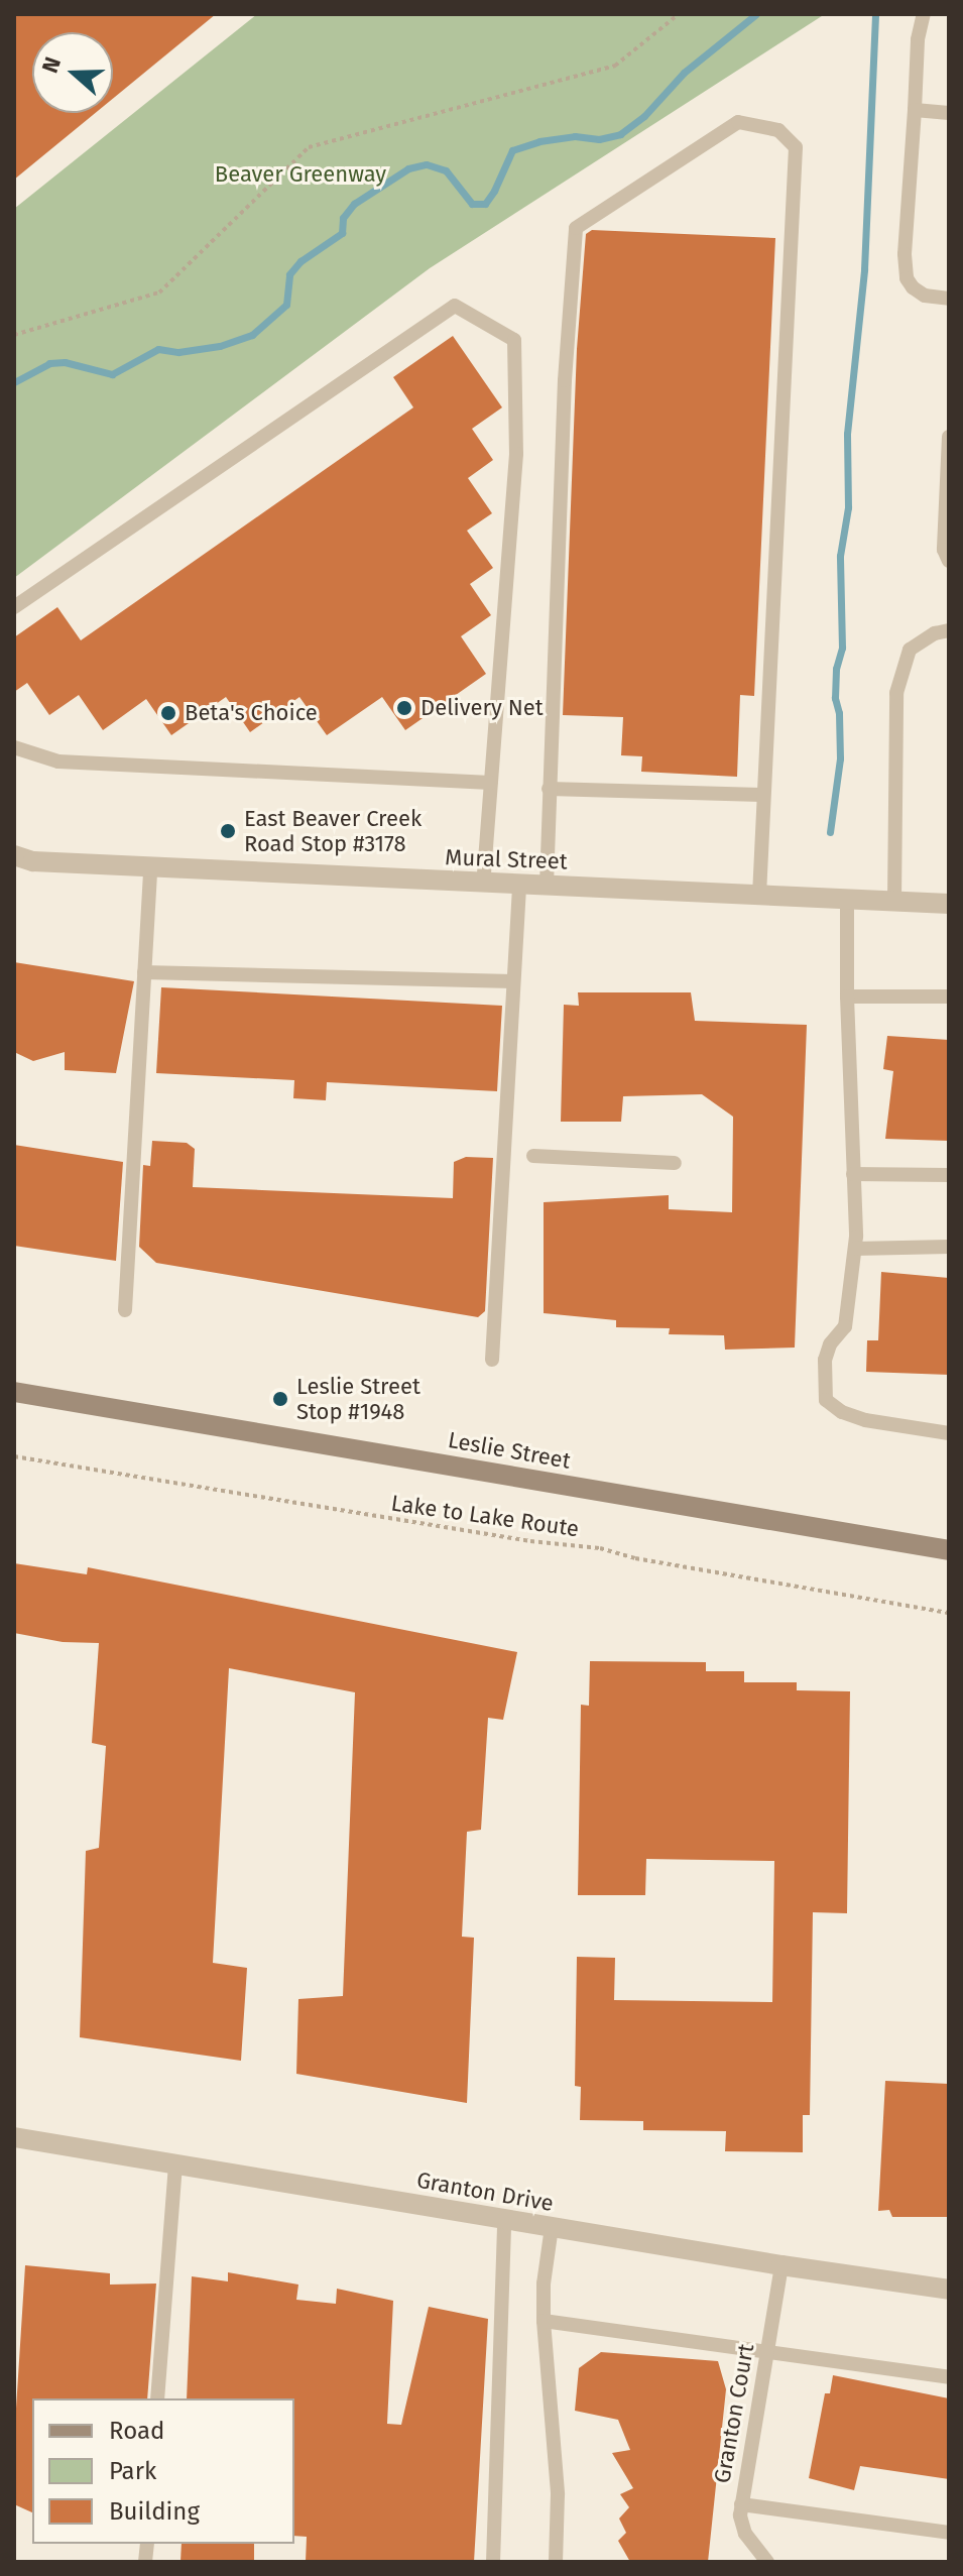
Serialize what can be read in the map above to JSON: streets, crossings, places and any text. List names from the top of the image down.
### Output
{
  "streets": {
    "main road": ["Leslie Street"],
    "street": ["Mural Street", "Granton Drive"],
    "lane": ["Granton Court"],
    "path": ["Lake to Lake Route"]
  },
  "crossings": [
    ["Granton Drive", "Granton Court"]
  ],
  "parks": ["Beaver Greenway"],
  "places": [
    "Delivery Net",
    "Beta's Choice",
    "East Beaver Creek Road Stop #3178",
    "Leslie Street Stop #1948"
  ],
  "legend": ["Road", "Park", "Building"],
  "north": "left"
}
